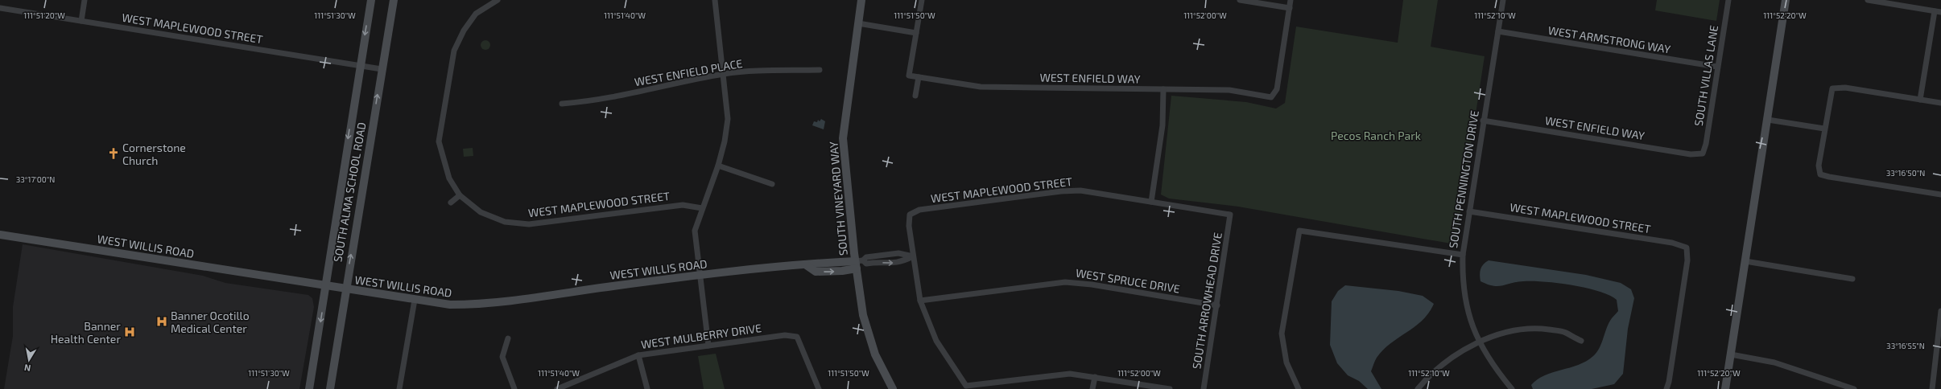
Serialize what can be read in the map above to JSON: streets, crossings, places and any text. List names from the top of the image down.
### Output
{
  "streets": {
    "street": [
      "WEST MAPLEWOOD STREET",
      "WEST ARMSTRONG WAY",
      "WEST ENFIELD PLACE",
      "SOUTH VILLAS LANE",
      "WEST ENFIELD WAY",
      "SOUTH PENNINGTON DRIVE",
      "SOUTH ALMA SCHOOL ROAD",
      "SOUTH VINEYARD WAY",
      "WEST WILLIS ROAD",
      "WEST SPRUCE DRIVE",
      "SOUTH ARROWHEAD DRIVE",
      "WEST MULBERRY DRIVE"
    ]
  },
  "crossings": [
    ["WEST MAPLEWOOD STREET", "SOUTH PENNINGTON DRIVE"],
    ["WEST MAPLEWOOD STREET", "SOUTH ALMA SCHOOL ROAD"],
    ["WEST MAPLEWOOD STREET", "WEST WILLIS ROAD"],
    ["WEST MAPLEWOOD STREET", "SOUTH ARROWHEAD DRIVE"],
    ["WEST ARMSTRONG WAY", "SOUTH VILLAS LANE"],
    ["WEST ARMSTRONG WAY", "SOUTH PENNINGTON DRIVE"],
    ["SOUTH VILLAS LANE", "WEST ENFIELD WAY"],
    ["WEST ENFIELD WAY", "SOUTH PENNINGTON DRIVE"],
    ["SOUTH ALMA SCHOOL ROAD", "WEST WILLIS ROAD"],
    ["SOUTH VINEYARD WAY", "WEST WILLIS ROAD"],
    ["WEST SPRUCE DRIVE", "SOUTH ARROWHEAD DRIVE"]
  ],
  "parks": ["Pecos Ranch Park"],
  "places": {
    "church": ["Cornerstone Church"],
    "hospital": ["Banner Ocotillo Medical Center", "Banner Health Center"]
  },
  "north": "bottom",
  "coordinates": [
    "111°51'30\"W",
    "111°51'40\"W",
    "111°51'50\"W",
    "111°52'00\"W",
    "111°52'10\"W",
    "111°52'20\"W",
    "111°51'20\"W",
    "33°16'50\"N",
    "33°17'00\"N",
    "33°16'55\"N"
  ]
}
